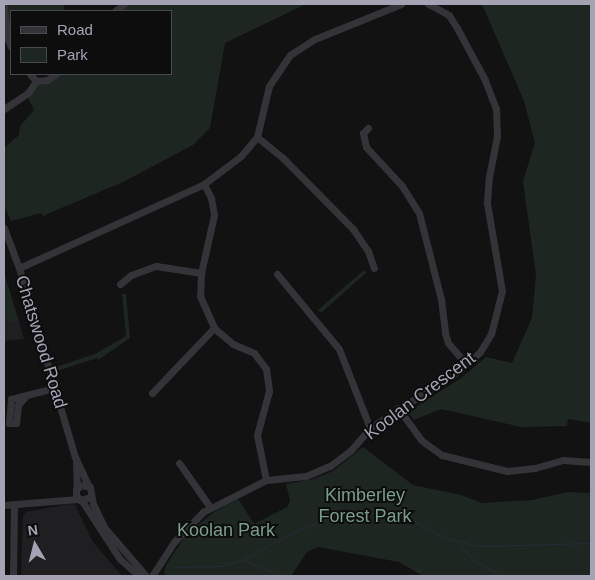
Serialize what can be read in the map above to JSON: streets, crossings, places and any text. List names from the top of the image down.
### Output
{
  "streets": {
    "street": ["Chatswood Road", "Koolan Crescent"]
  },
  "parks": ["Kimberley Forest Park", "Koolan Park"],
  "legend": ["Road", "Park"],
  "north": "top"
}
